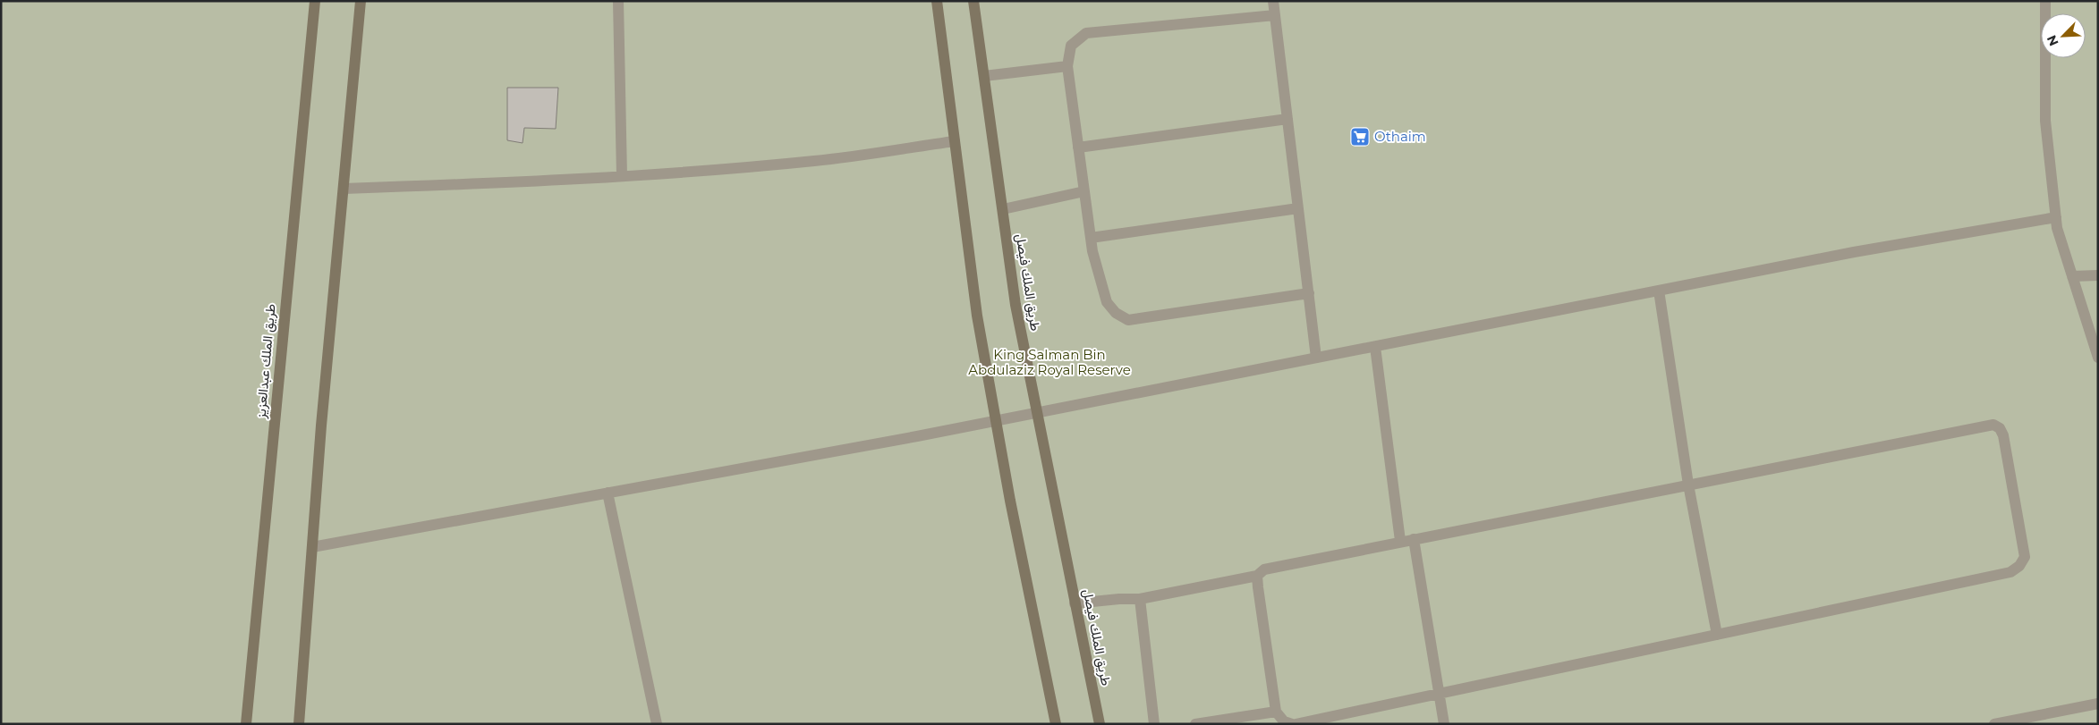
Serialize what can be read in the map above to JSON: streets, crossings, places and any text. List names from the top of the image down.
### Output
{
  "streets": {
    "main road": ["طريق الملك فيصل", "طريق الملك عبدالعزيز"]
  },
  "parks": ["King Salman Bin Abdulaziz Royal Reserve"],
  "places": {
    "supermarket": ["Othaim"]
  },
  "north": "bottom left"
}
